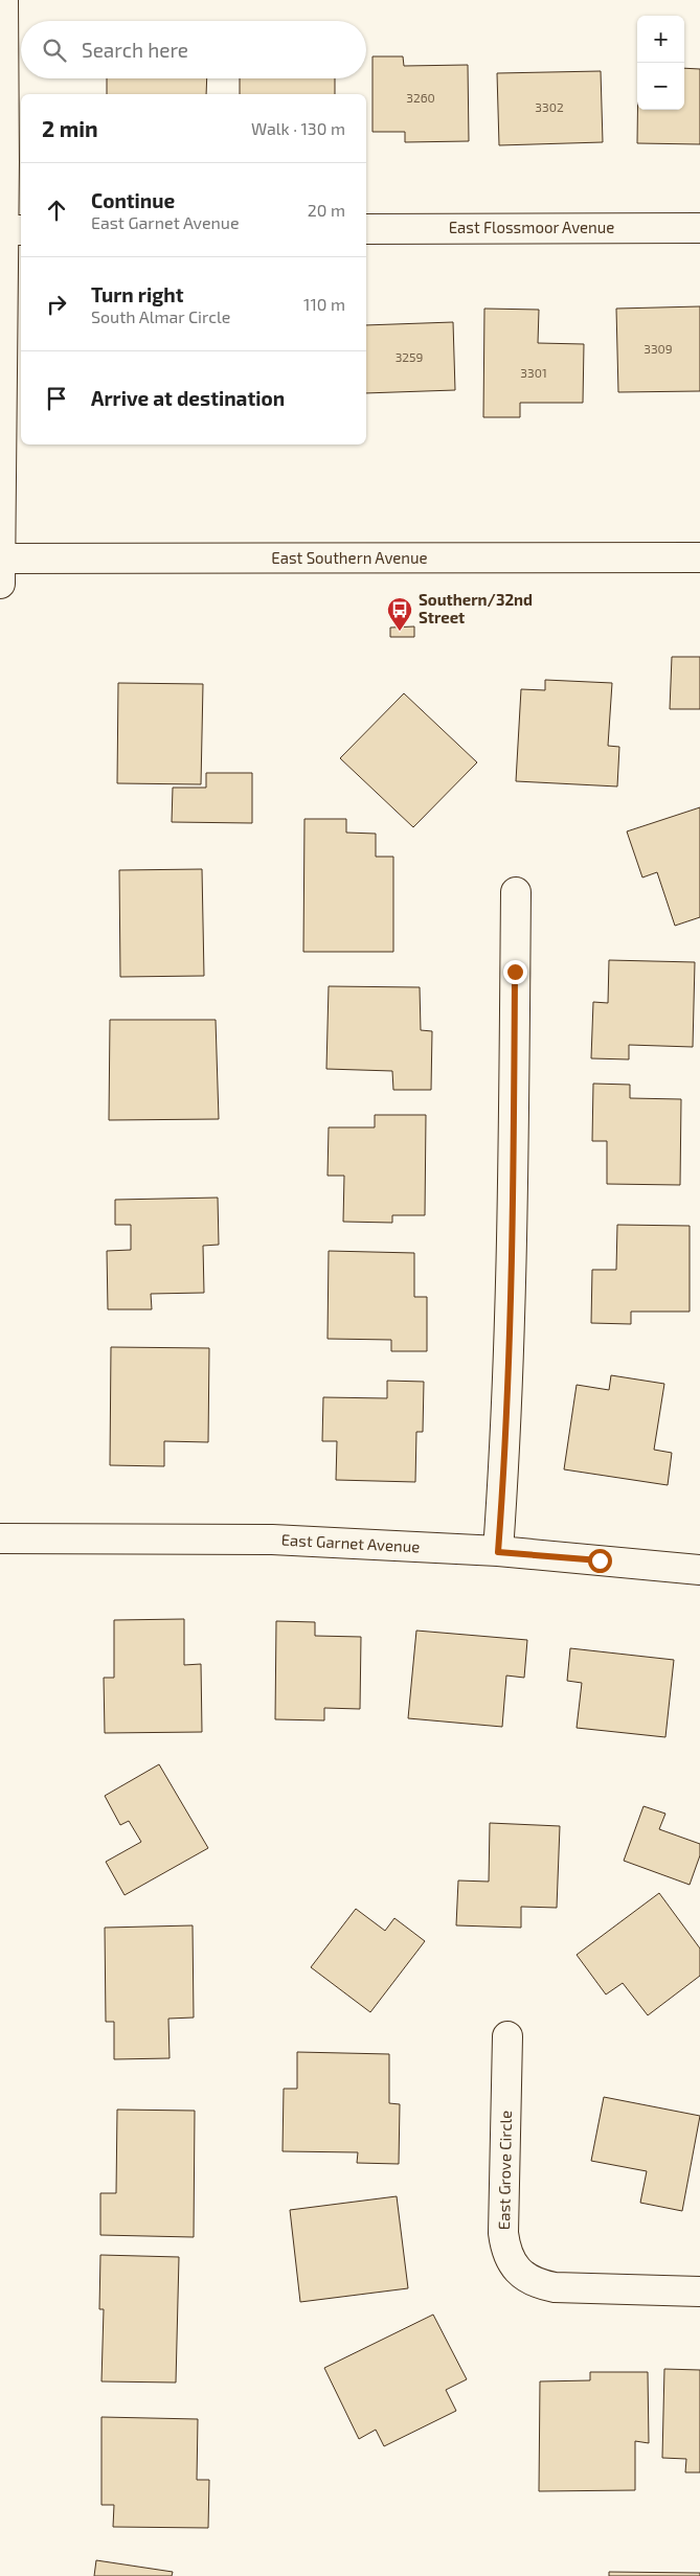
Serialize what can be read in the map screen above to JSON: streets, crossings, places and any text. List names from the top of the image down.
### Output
{
  "streets": {
    "street": [
      "East Flossmoor Avenue",
      "East Southern Avenue",
      "East Garnet Avenue",
      "East Grove Circle"
    ]
  },
  "places": {
    "bus stop": ["Southern/32nd Street"]
  },
  "house_numbers": [
    "3260",
    "3302",
    "3309",
    "3259",
    "3301"
  ],
  "page": {
    "map_buttons": ["+", "−"],
    "search": "Search here",
    "heading": ["2 min", "Walk · 130 m"],
    "list": [
      ["Continue", "East Garnet Avenue", "20 m"],
      ["Turn right", "South Almar Circle", "110 m"],
      "Arrive at destination"
    ]
  }
}
